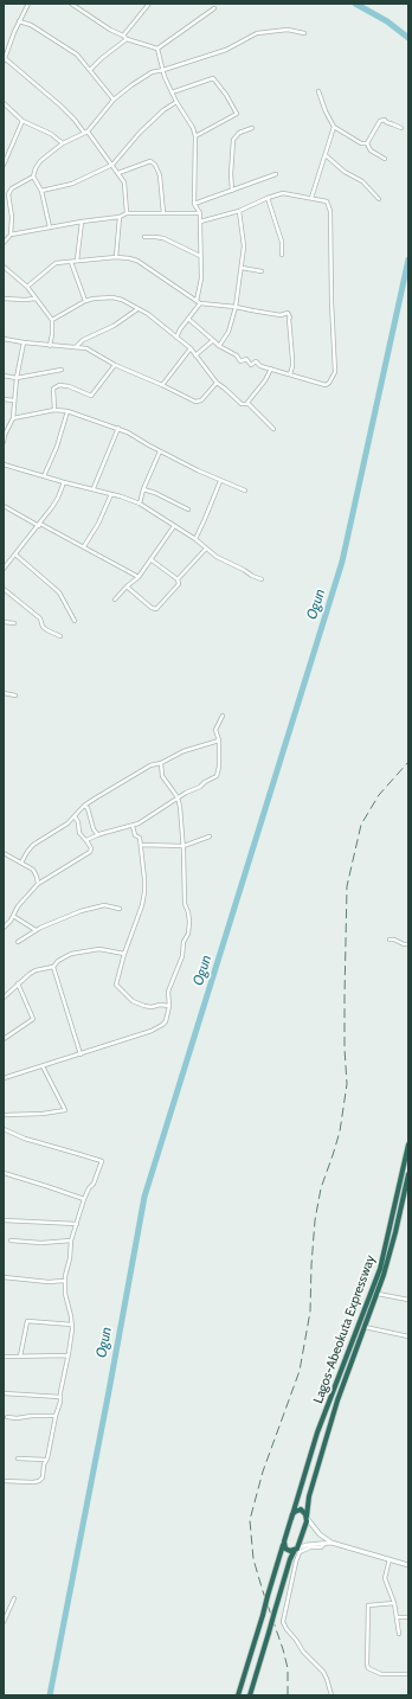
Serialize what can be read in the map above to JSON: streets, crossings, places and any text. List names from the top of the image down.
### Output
{
  "streets": {
    "highway": ["Lagos-Abeokuta Expressway"]
  },
  "water": ["Ogun"]
}
